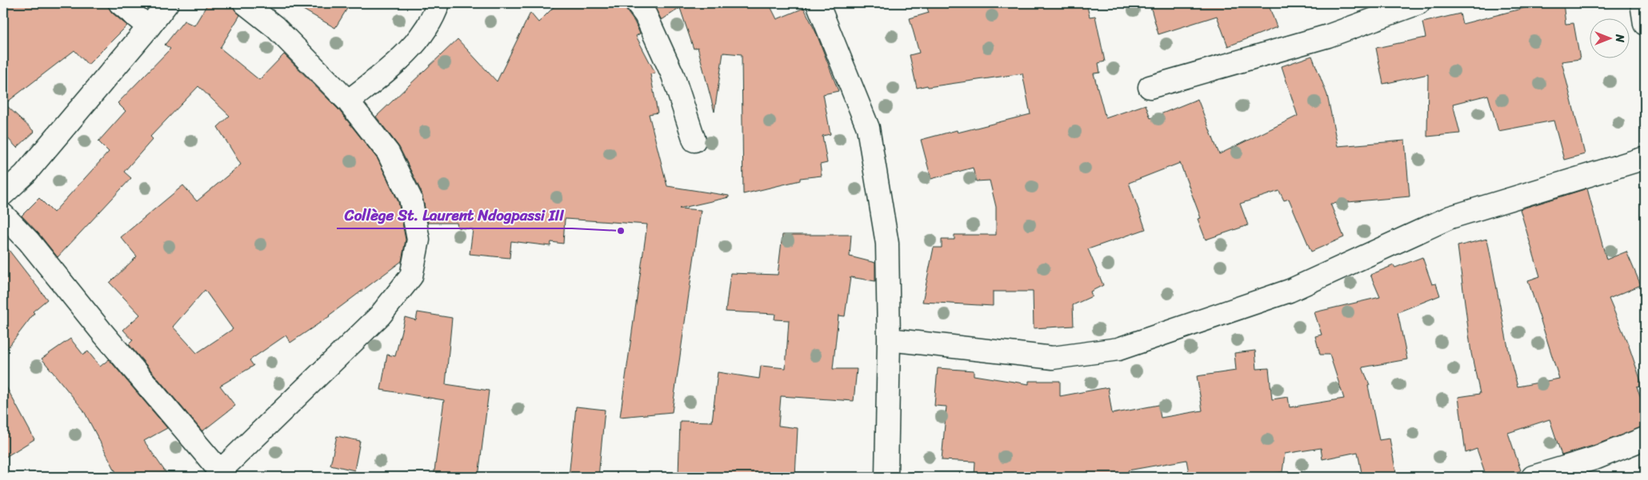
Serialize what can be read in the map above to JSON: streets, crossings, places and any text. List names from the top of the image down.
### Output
{
  "places": ["Collège St. Laurent Ndogpassi III"],
  "north": "right"
}
